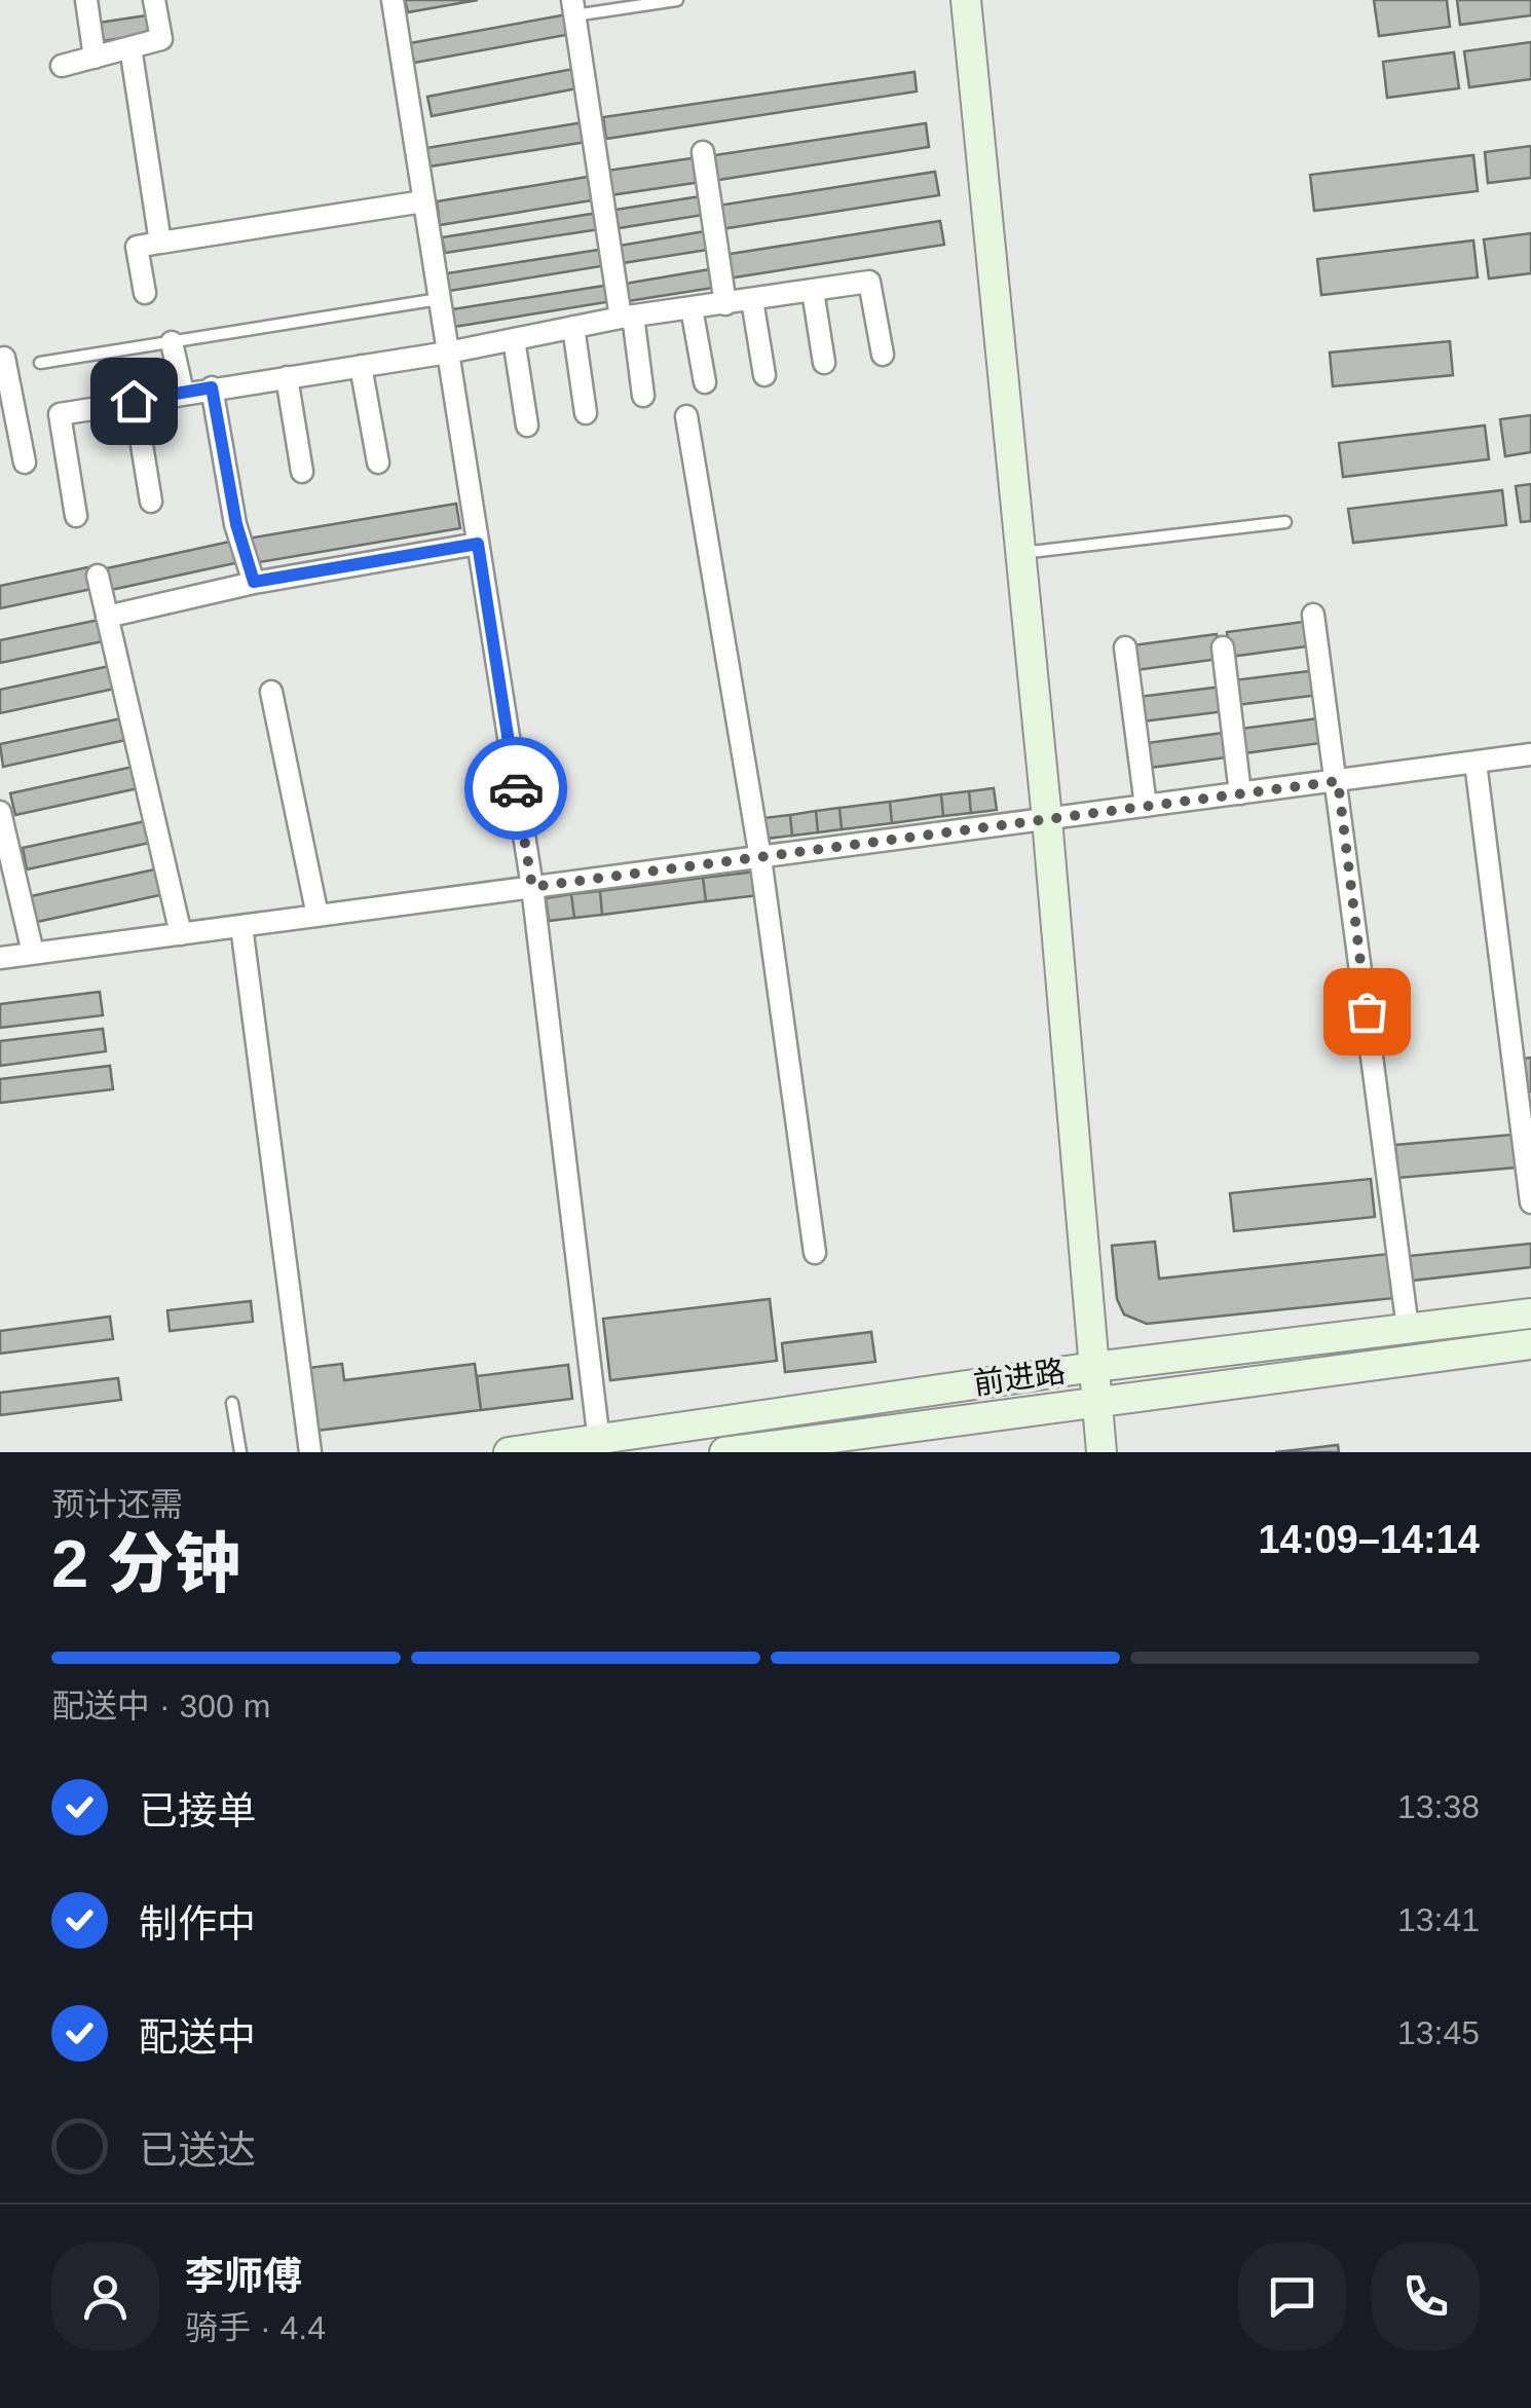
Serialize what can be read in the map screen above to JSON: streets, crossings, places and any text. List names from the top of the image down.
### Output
{
  "streets": {
    "main road": ["前进路"]
  },
  "page": {
    "heading": ["2 分钟", "预计还需", "14:09–14:14"],
    "panel": ["李师傅", "骑手 · 4.4"],
    "bar": "配送中 · 300 m",
    "list": [
      ["已接单", "13:38"],
      ["制作中", "13:41"],
      ["配送中", "13:45"],
      "已送达"
    ]
  }
}
